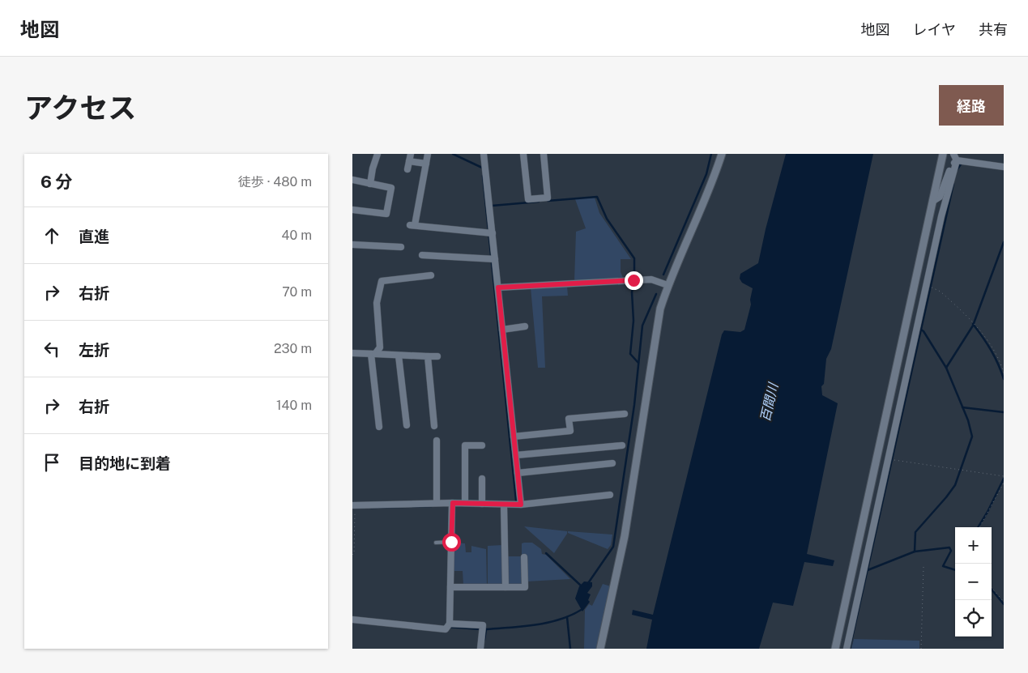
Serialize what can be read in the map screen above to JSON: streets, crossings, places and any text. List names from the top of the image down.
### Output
{
  "water": ["百間川"],
  "page": {
    "header": "地図",
    "nav": ["地図", "レイヤ", "共有"],
    "title": "アクセス",
    "buttons": "経路",
    "heading": ["6 分", "徒歩 · 480 m"],
    "list": [
      ["直進", "40 m"],
      ["右折", "70 m"],
      ["左折", "230 m"],
      ["右折", "140 m"],
      "目的地に到着"
    ],
    "map_buttons": ["+", "−"]
  }
}
